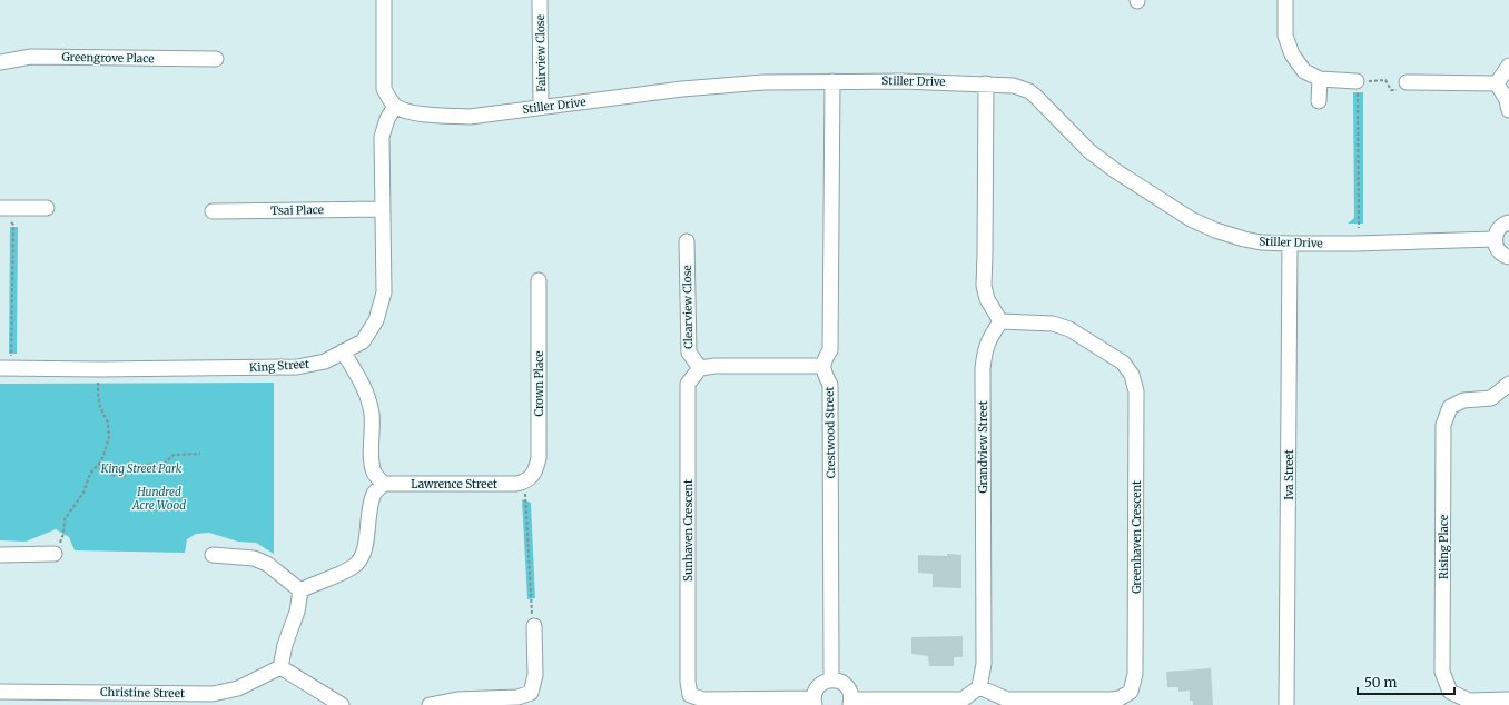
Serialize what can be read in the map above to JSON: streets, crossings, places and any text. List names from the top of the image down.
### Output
{
  "streets": {
    "street": [
      "Fairview Close",
      "Greengrove Place",
      "Stiller Drive",
      "Tsai Place",
      "Clearview Close",
      "King Street",
      "Crown Place",
      "Crestwood Street",
      "Grandview Street",
      "Iva Street",
      "Lawrence Street",
      "Sunhaven Crescent",
      "Greenhaven Crescent",
      "Rising Place",
      "Christine Street"
    ]
  },
  "crossings": [
    ["Fairview Close", "Stiller Drive"],
    ["Stiller Drive", "King Street"],
    ["Stiller Drive", "Iva Street"],
    ["Tsai Place", "King Street"],
    ["Clearview Close", "Sunhaven Crescent"],
    ["Crown Place", "Lawrence Street"],
    ["Grandview Street", "Greenhaven Crescent"]
  ],
  "parks": ["King Street Park", "Hundred Acre Wood"],
  "scale_bar": "50 m"
}
